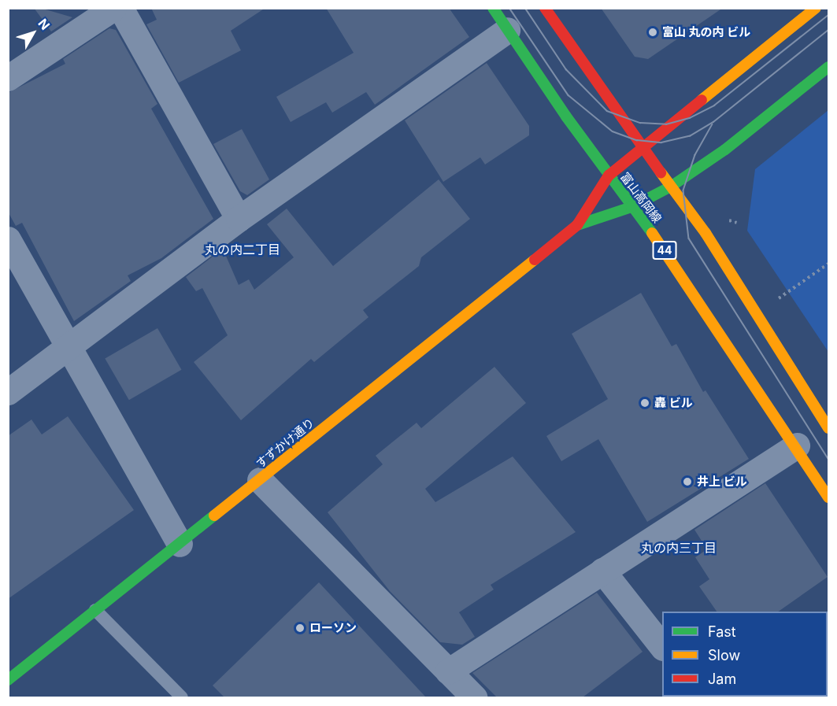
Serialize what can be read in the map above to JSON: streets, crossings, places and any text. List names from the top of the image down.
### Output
{
  "streets": {
    "street": ["富山高岡線", "44", "すずかけ通り"]
  },
  "districts": ["丸の内二丁目", "丸の内三丁目"],
  "places": [
    "富山 丸の内 ビル",
    "轟 ビル",
    "井上 ビル",
    "ローソン"
  ],
  "legend": ["Fast", "Slow", "Jam"],
  "north": "top right"
}
